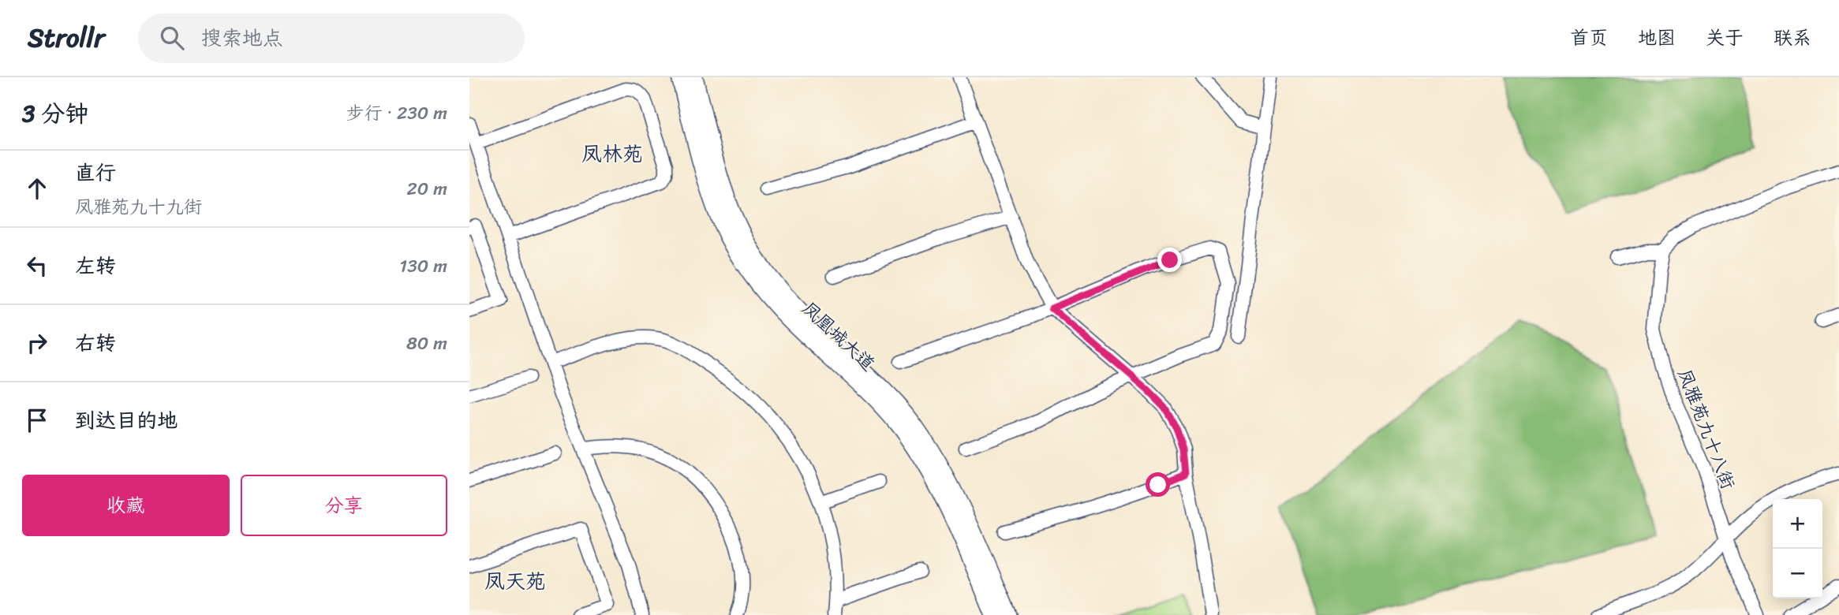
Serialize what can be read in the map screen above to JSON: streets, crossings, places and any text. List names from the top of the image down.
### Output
{
  "streets": {
    "main road": ["凤凰城大道"],
    "street": ["凤雅苑九十八街"]
  },
  "districts": ["凤林苑", "凤天苑"],
  "page": {
    "header": "Strollr",
    "search": "搜索地点",
    "nav": [
      "首页",
      "地图",
      "关于",
      "联系"
    ],
    "heading": ["3 分钟", "步行 · 230 m"],
    "list": [
      ["直行", "凤雅苑九十九街", "20 m"],
      ["左转", "130 m"],
      ["右转", "80 m"],
      "到达目的地"
    ],
    "buttons": ["收藏", "分享"],
    "map_buttons": ["+", "−"]
  }
}
